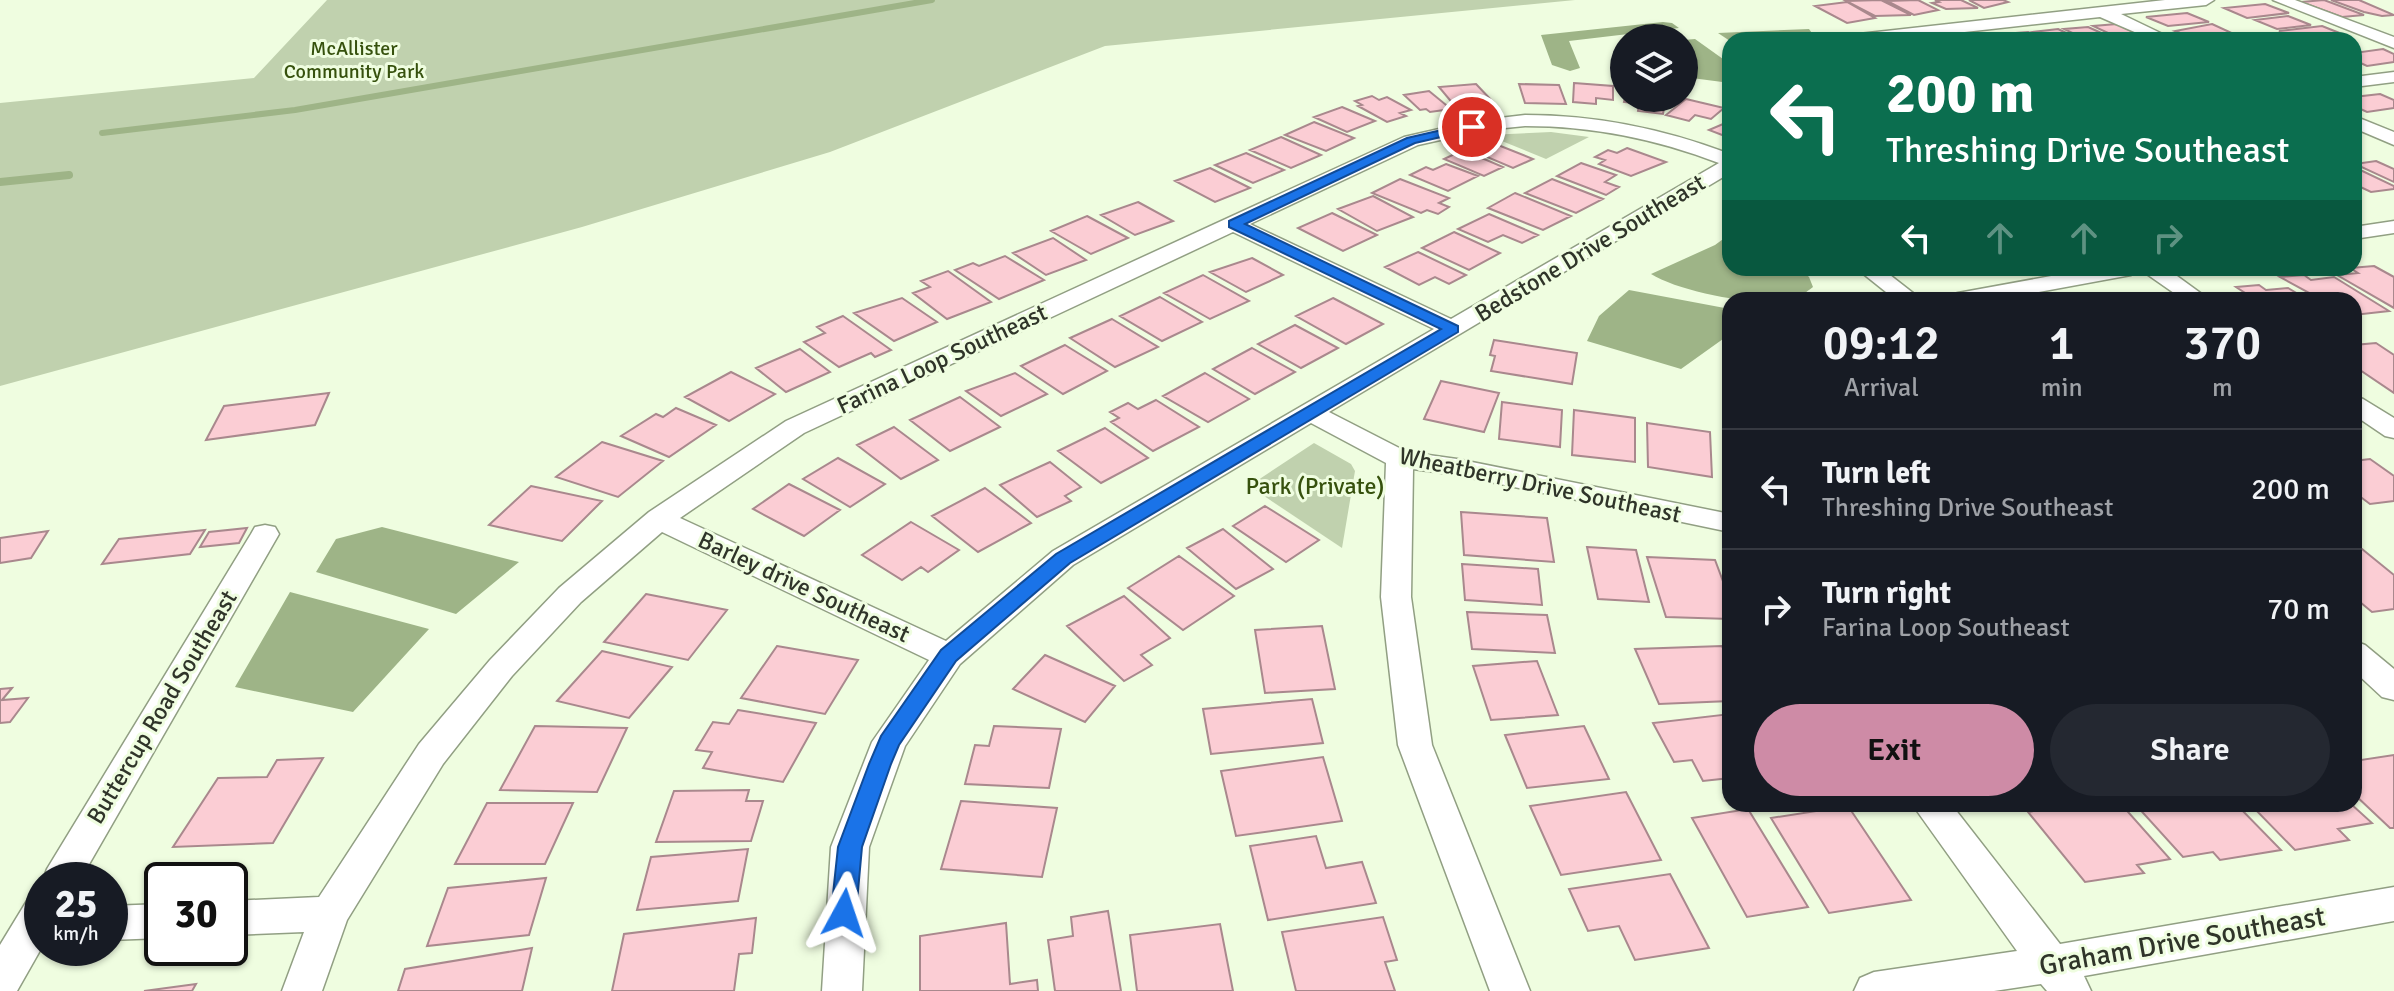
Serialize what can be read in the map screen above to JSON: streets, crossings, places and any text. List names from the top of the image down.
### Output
{
  "streets": {
    "street": [
      "Bedstone Drive Southeast",
      "Farina Loop Southeast",
      "Wheatberry Drive Southeast",
      "Barley drive Southeast",
      "Buttercup Road Southeast",
      "Graham Drive Southeast"
    ]
  },
  "crossings": [
    ["Bedstone Drive Southeast", "Wheatberry Drive Southeast"],
    ["Bedstone Drive Southeast", "Barley drive Southeast"],
    ["Farina Loop Southeast", "Barley drive Southeast"]
  ],
  "parks": ["McAllister Community Park", "Park (Private)"],
  "page": {
    "turn": ["200 m", "Threshing Drive Southeast"],
    "eta": [
      "09:12",
      "Arrival",
      "1",
      "min",
      "370",
      "m"
    ],
    "list": [
      {
        "name": "Turn left",
        "note": "Threshing Drive Southeast",
        "value": "200 m"
      },
      {
        "name": "Turn right",
        "note": "Farina Loop Southeast",
        "value": "70 m"
      }
    ],
    "buttons": ["Exit", "Share"],
    "speed": "25 km/h",
    "limit": "30"
  }
}
